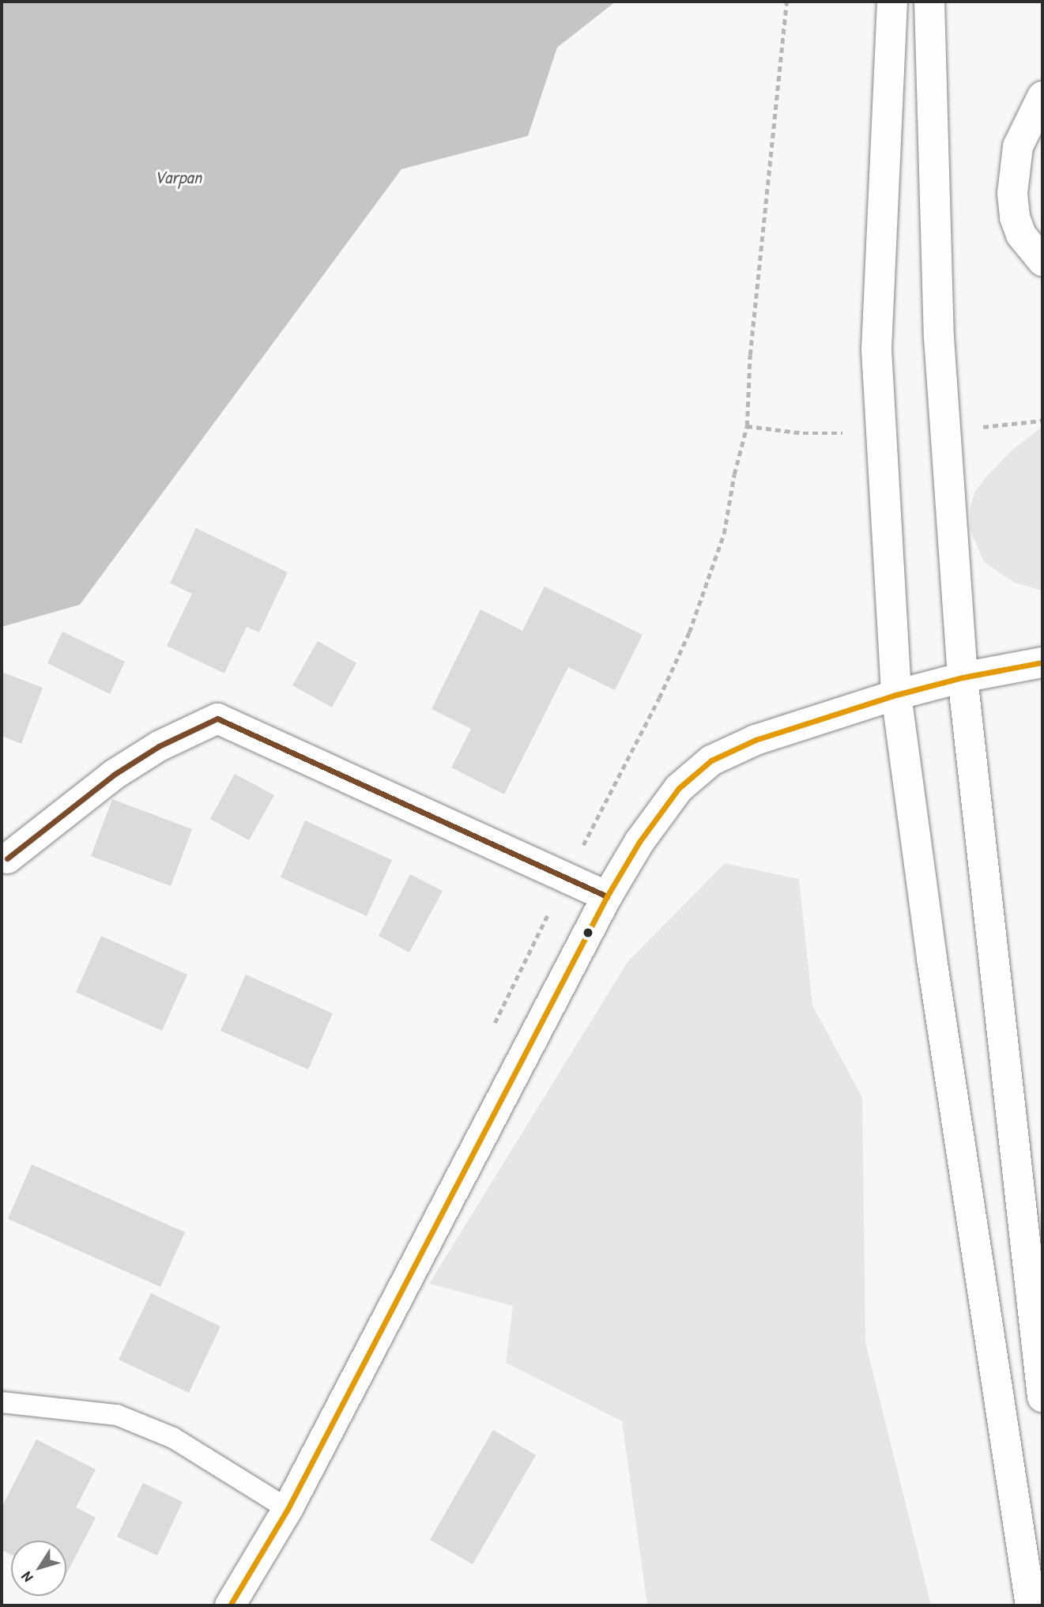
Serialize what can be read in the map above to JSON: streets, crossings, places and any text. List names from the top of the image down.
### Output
{
  "water": ["Varpan"],
  "north": "bottom left"
}
